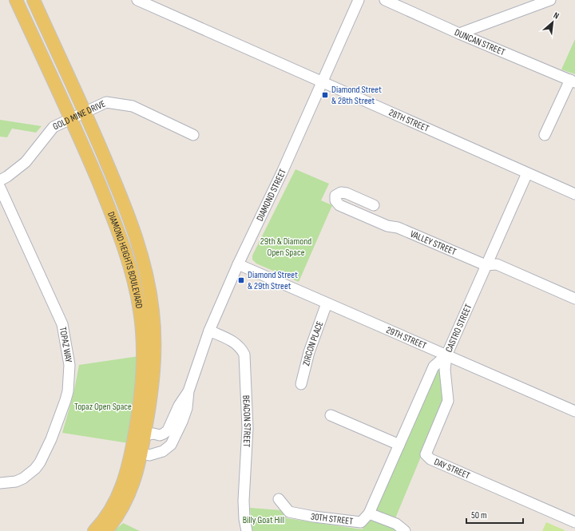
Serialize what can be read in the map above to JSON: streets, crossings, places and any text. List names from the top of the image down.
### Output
{
  "streets": {
    "main road": ["DIAMOND HEIGHTS BOULEVARD"],
    "street": [
      "DUNCAN STREET",
      "GOLD MINE DRIVE",
      "28TH STREET",
      "DIAMOND STREET",
      "VALLEY STREET",
      "CASTRO STREET",
      "29TH STREET",
      "ZIRCON PLACE",
      "TOPAZ WAY",
      "BEACON STREET",
      "DAY STREET",
      "30TH STREET"
    ]
  },
  "crossings": [
    ["GOLD MINE DRIVE", "DIAMOND HEIGHTS BOULEVARD"],
    ["28TH STREET", "DIAMOND STREET"],
    ["28TH STREET", "CASTRO STREET"],
    ["DIAMOND STREET", "DIAMOND HEIGHTS BOULEVARD"],
    ["DIAMOND STREET", "29TH STREET"],
    ["DIAMOND STREET", "BEACON STREET"],
    ["VALLEY STREET", "CASTRO STREET"],
    ["CASTRO STREET", "29TH STREET"],
    ["CASTRO STREET", "DAY STREET"],
    ["CASTRO STREET", "30TH STREET"],
    ["29TH STREET", "ZIRCON PLACE"],
    ["29TH STREET", "DAY STREET"]
  ],
  "parks": ["29th & Diamond Open Space", "Topaz Open Space", "Billy Goat Hill"],
  "places": {
    "transit": ["Diamond Street & 28th Street", "Diamond Street & 29th Street"]
  },
  "scale_bar": "50 m",
  "north": "top right"
}
